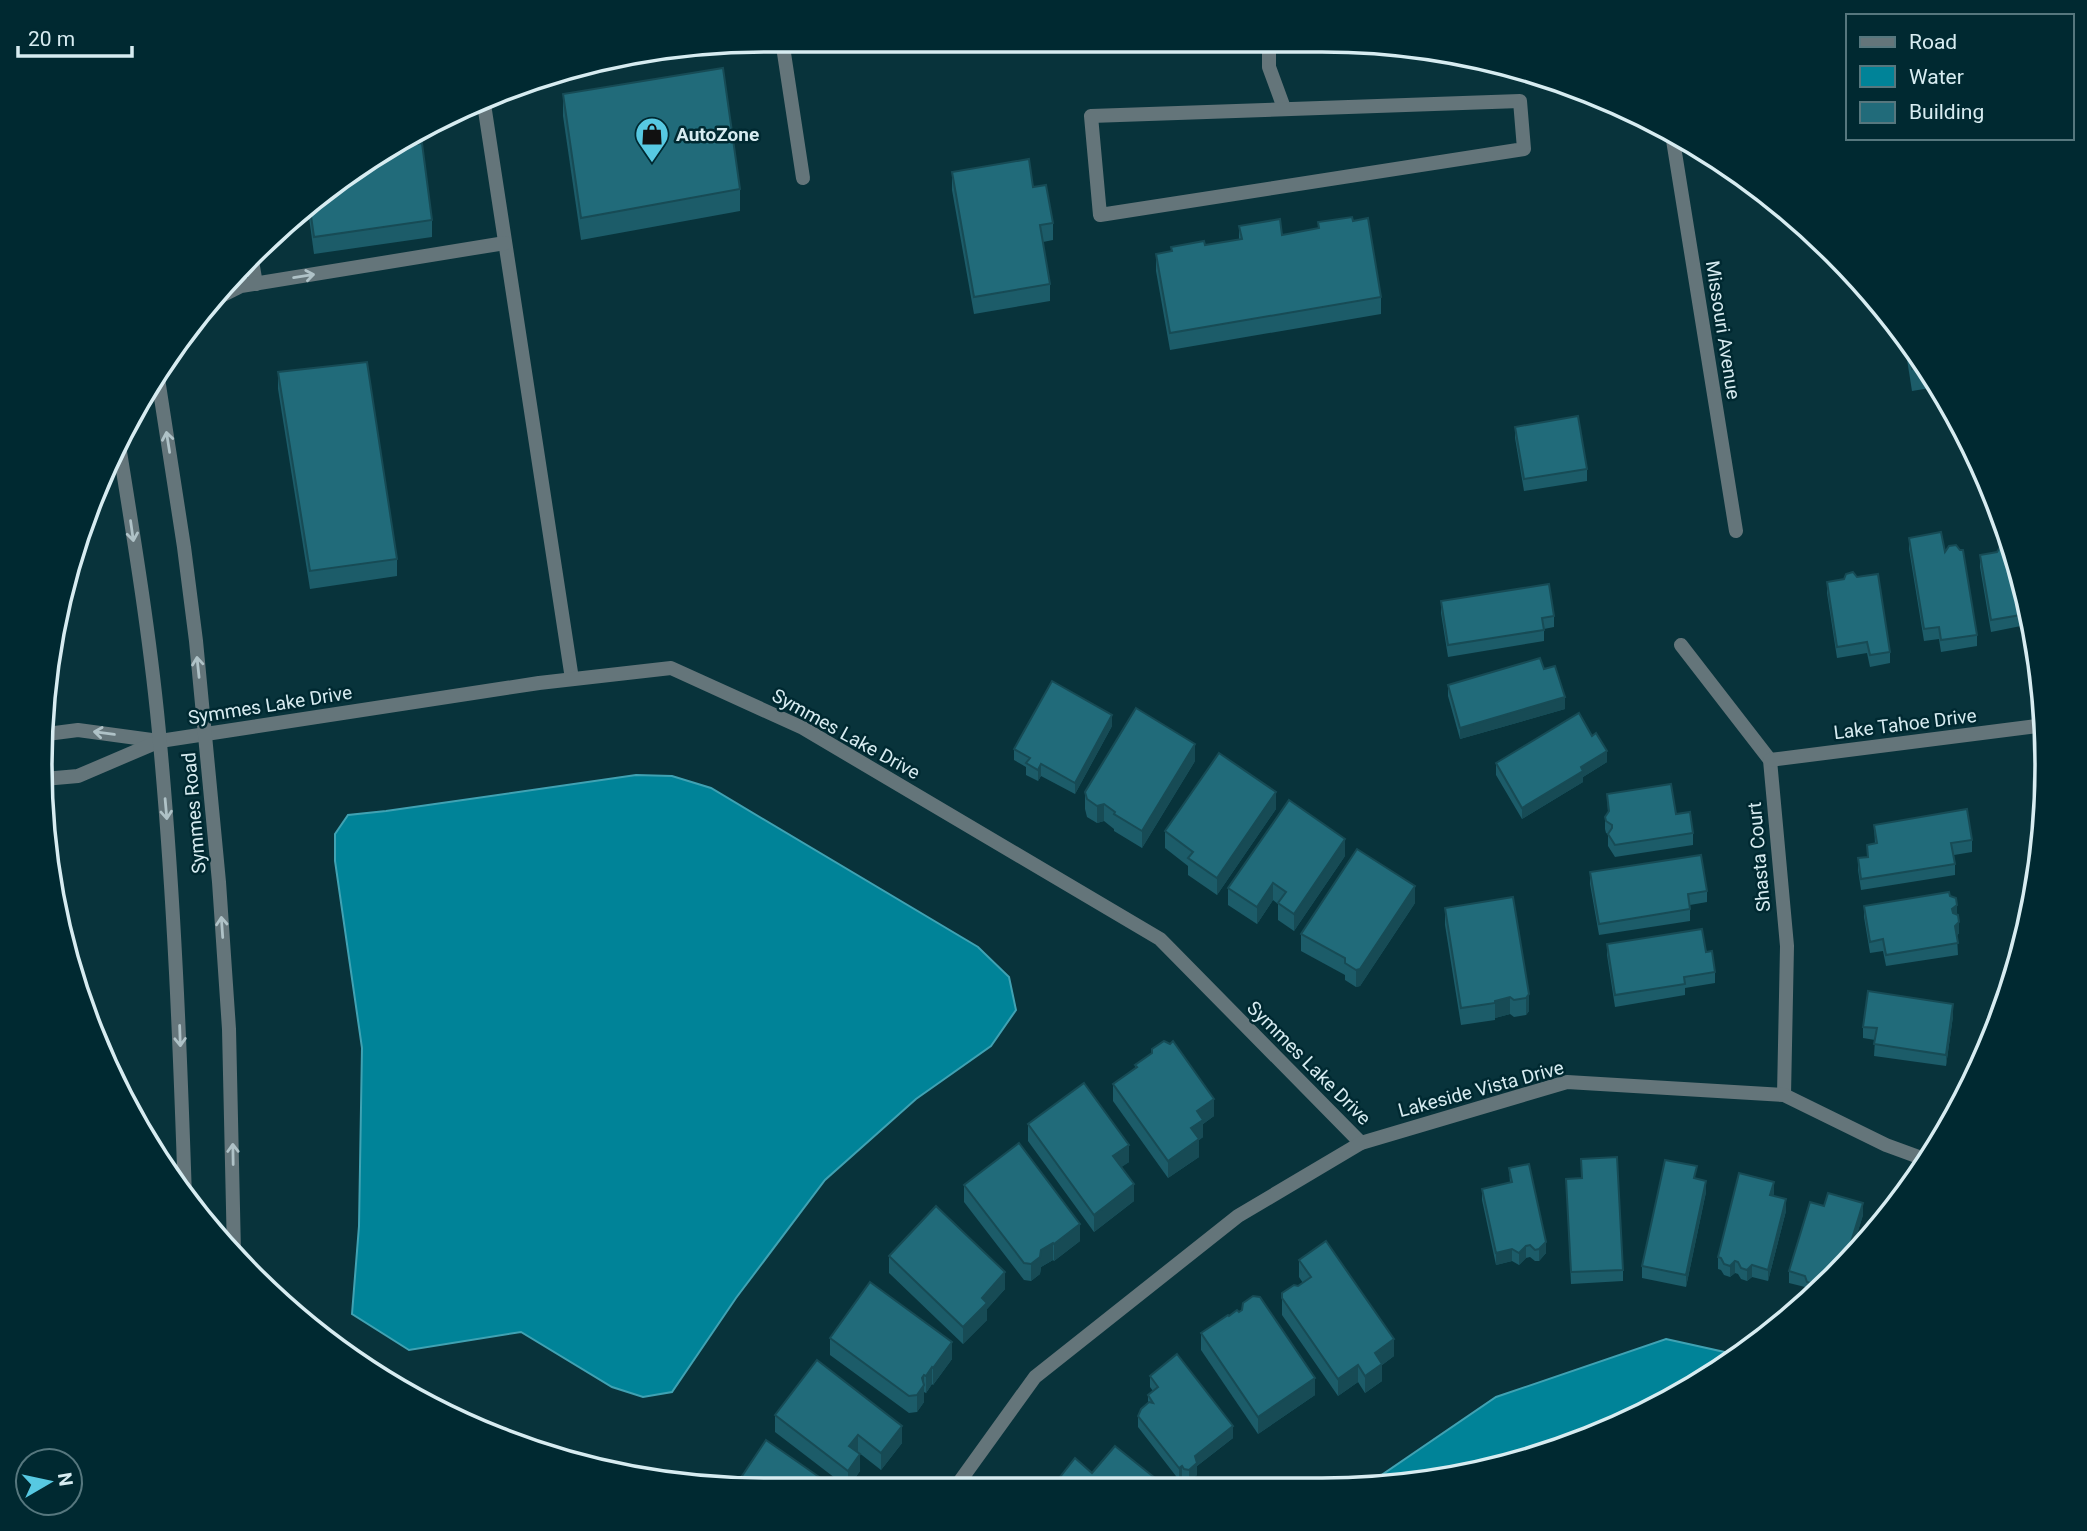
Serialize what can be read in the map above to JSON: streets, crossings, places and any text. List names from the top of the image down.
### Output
{
  "streets": {
    "street": [
      "Missouri Avenue",
      "Symmes Lake Drive",
      "Lake Tahoe Drive",
      "Symmes Road",
      "Shasta Court",
      "Lakeside Vista Drive"
    ]
  },
  "crossings": [
    ["Symmes Lake Drive", "Symmes Road"],
    ["Symmes Lake Drive", "Lakeside Vista Drive"],
    ["Lake Tahoe Drive", "Shasta Court"],
    ["Shasta Court", "Lakeside Vista Drive"]
  ],
  "places": {
    "shop": ["AutoZone"]
  },
  "legend": ["Road", "Water", "Building"],
  "scale_bar": "20 m",
  "north": "right"
}
